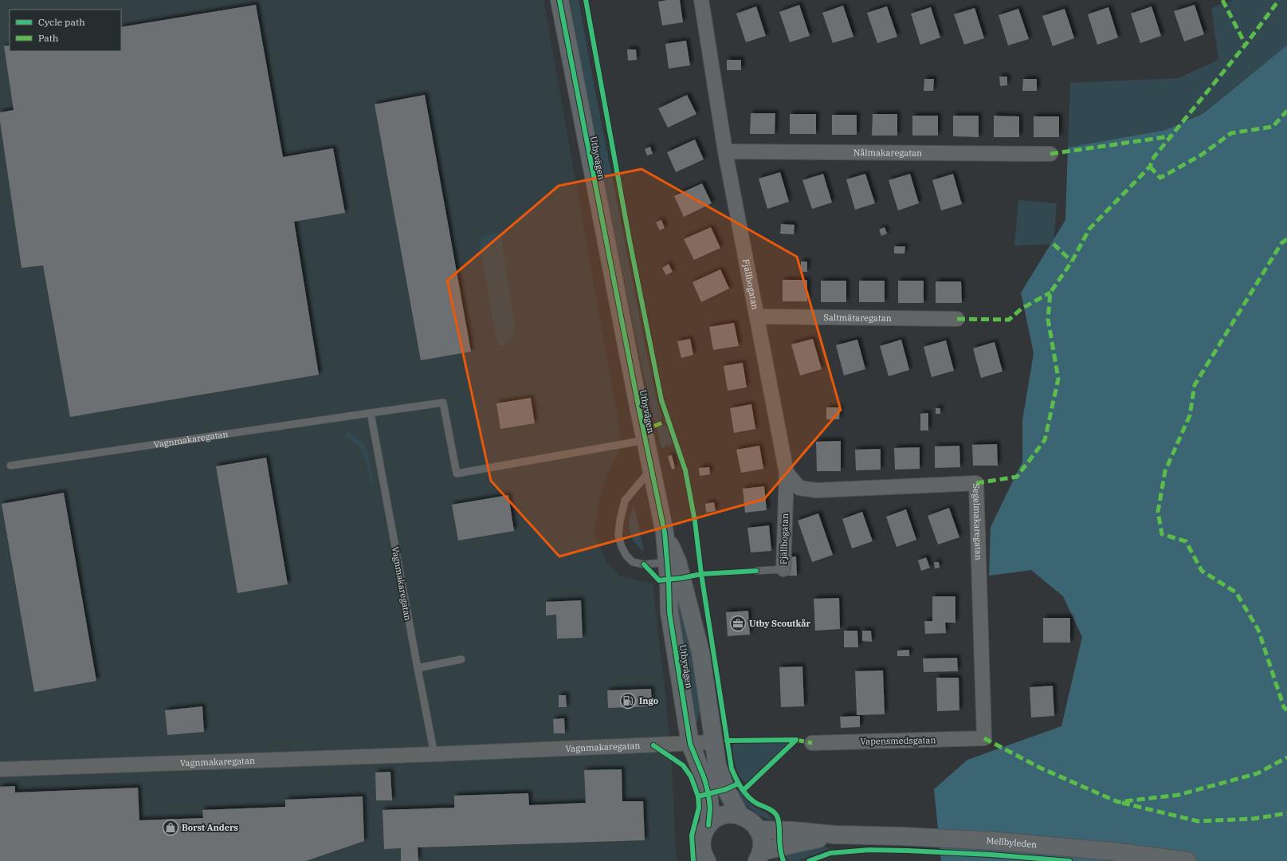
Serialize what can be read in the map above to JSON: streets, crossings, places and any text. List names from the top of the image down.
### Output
{
  "streets": {
    "street": [
      "Nålmakaregatan",
      "Utbyvägen",
      "Fjällbogatan",
      "Saltmätaregatan",
      "Vagnmakaregatan",
      "Segelmakaregatan",
      "Vapensmedsgatan",
      "Mellbyleden"
    ]
  },
  "crossings": [
    ["Nålmakaregatan", "Fjällbogatan"],
    ["Utbyvägen", "Vagnmakaregatan"],
    ["Utbyvägen", "Mellbyleden"],
    ["Fjällbogatan", "Saltmätaregatan"],
    ["Fjällbogatan", "Segelmakaregatan"],
    ["Segelmakaregatan", "Vapensmedsgatan"]
  ],
  "places": {
    "office": ["Utby Scoutkår"],
    "fuel station": ["Ingo"],
    "shop": ["Borst Anders"]
  },
  "legend": ["Cycle path", "Path"]
}
